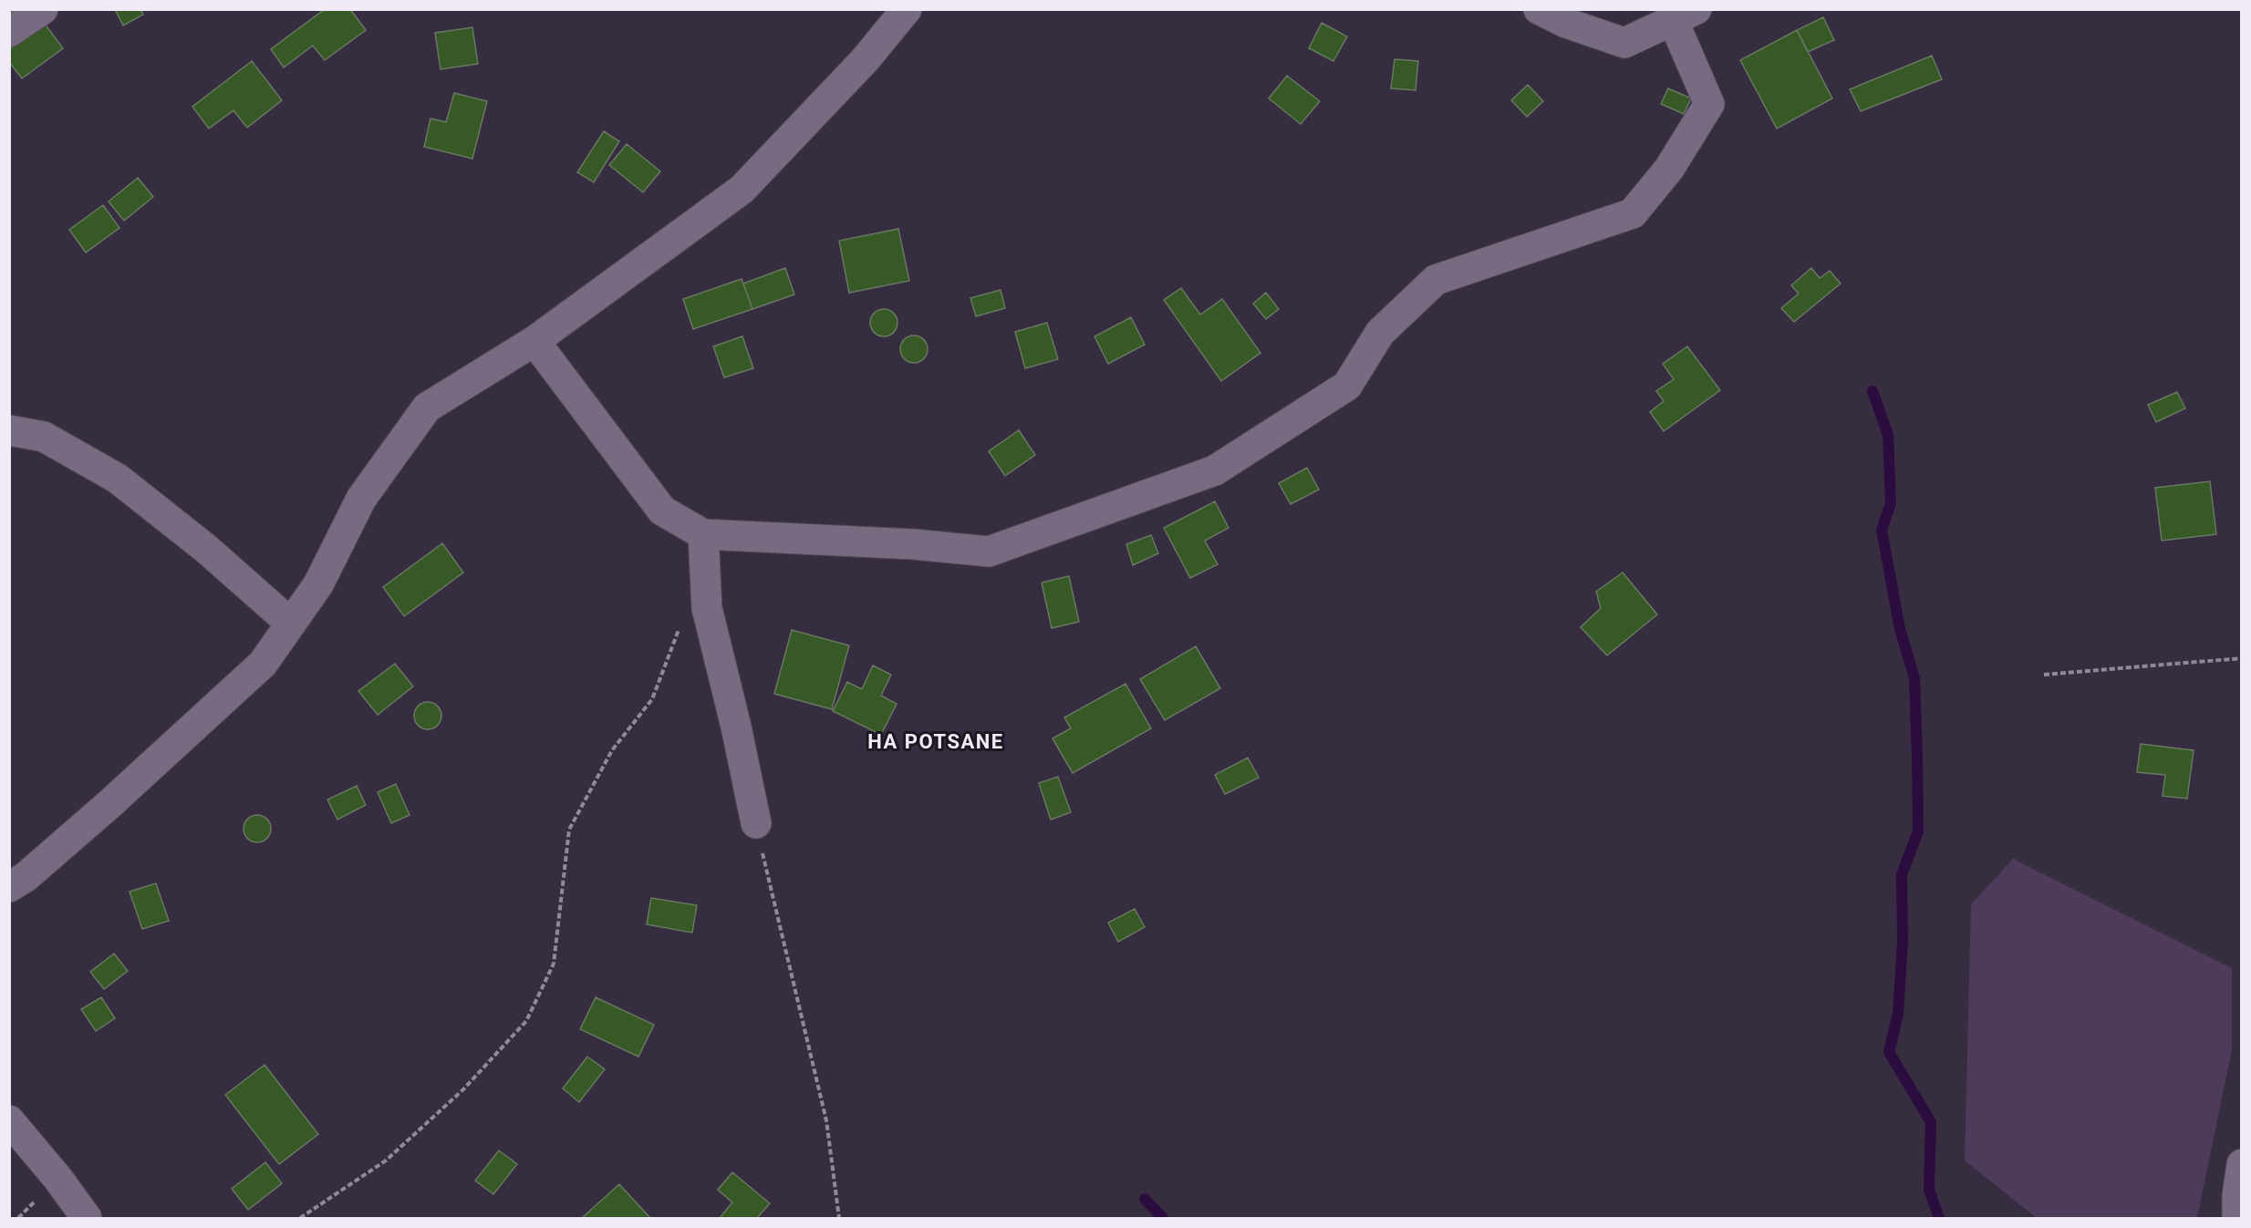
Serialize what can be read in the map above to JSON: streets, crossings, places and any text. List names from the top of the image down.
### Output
{
  "districts": ["HA POTSANE"]
}
